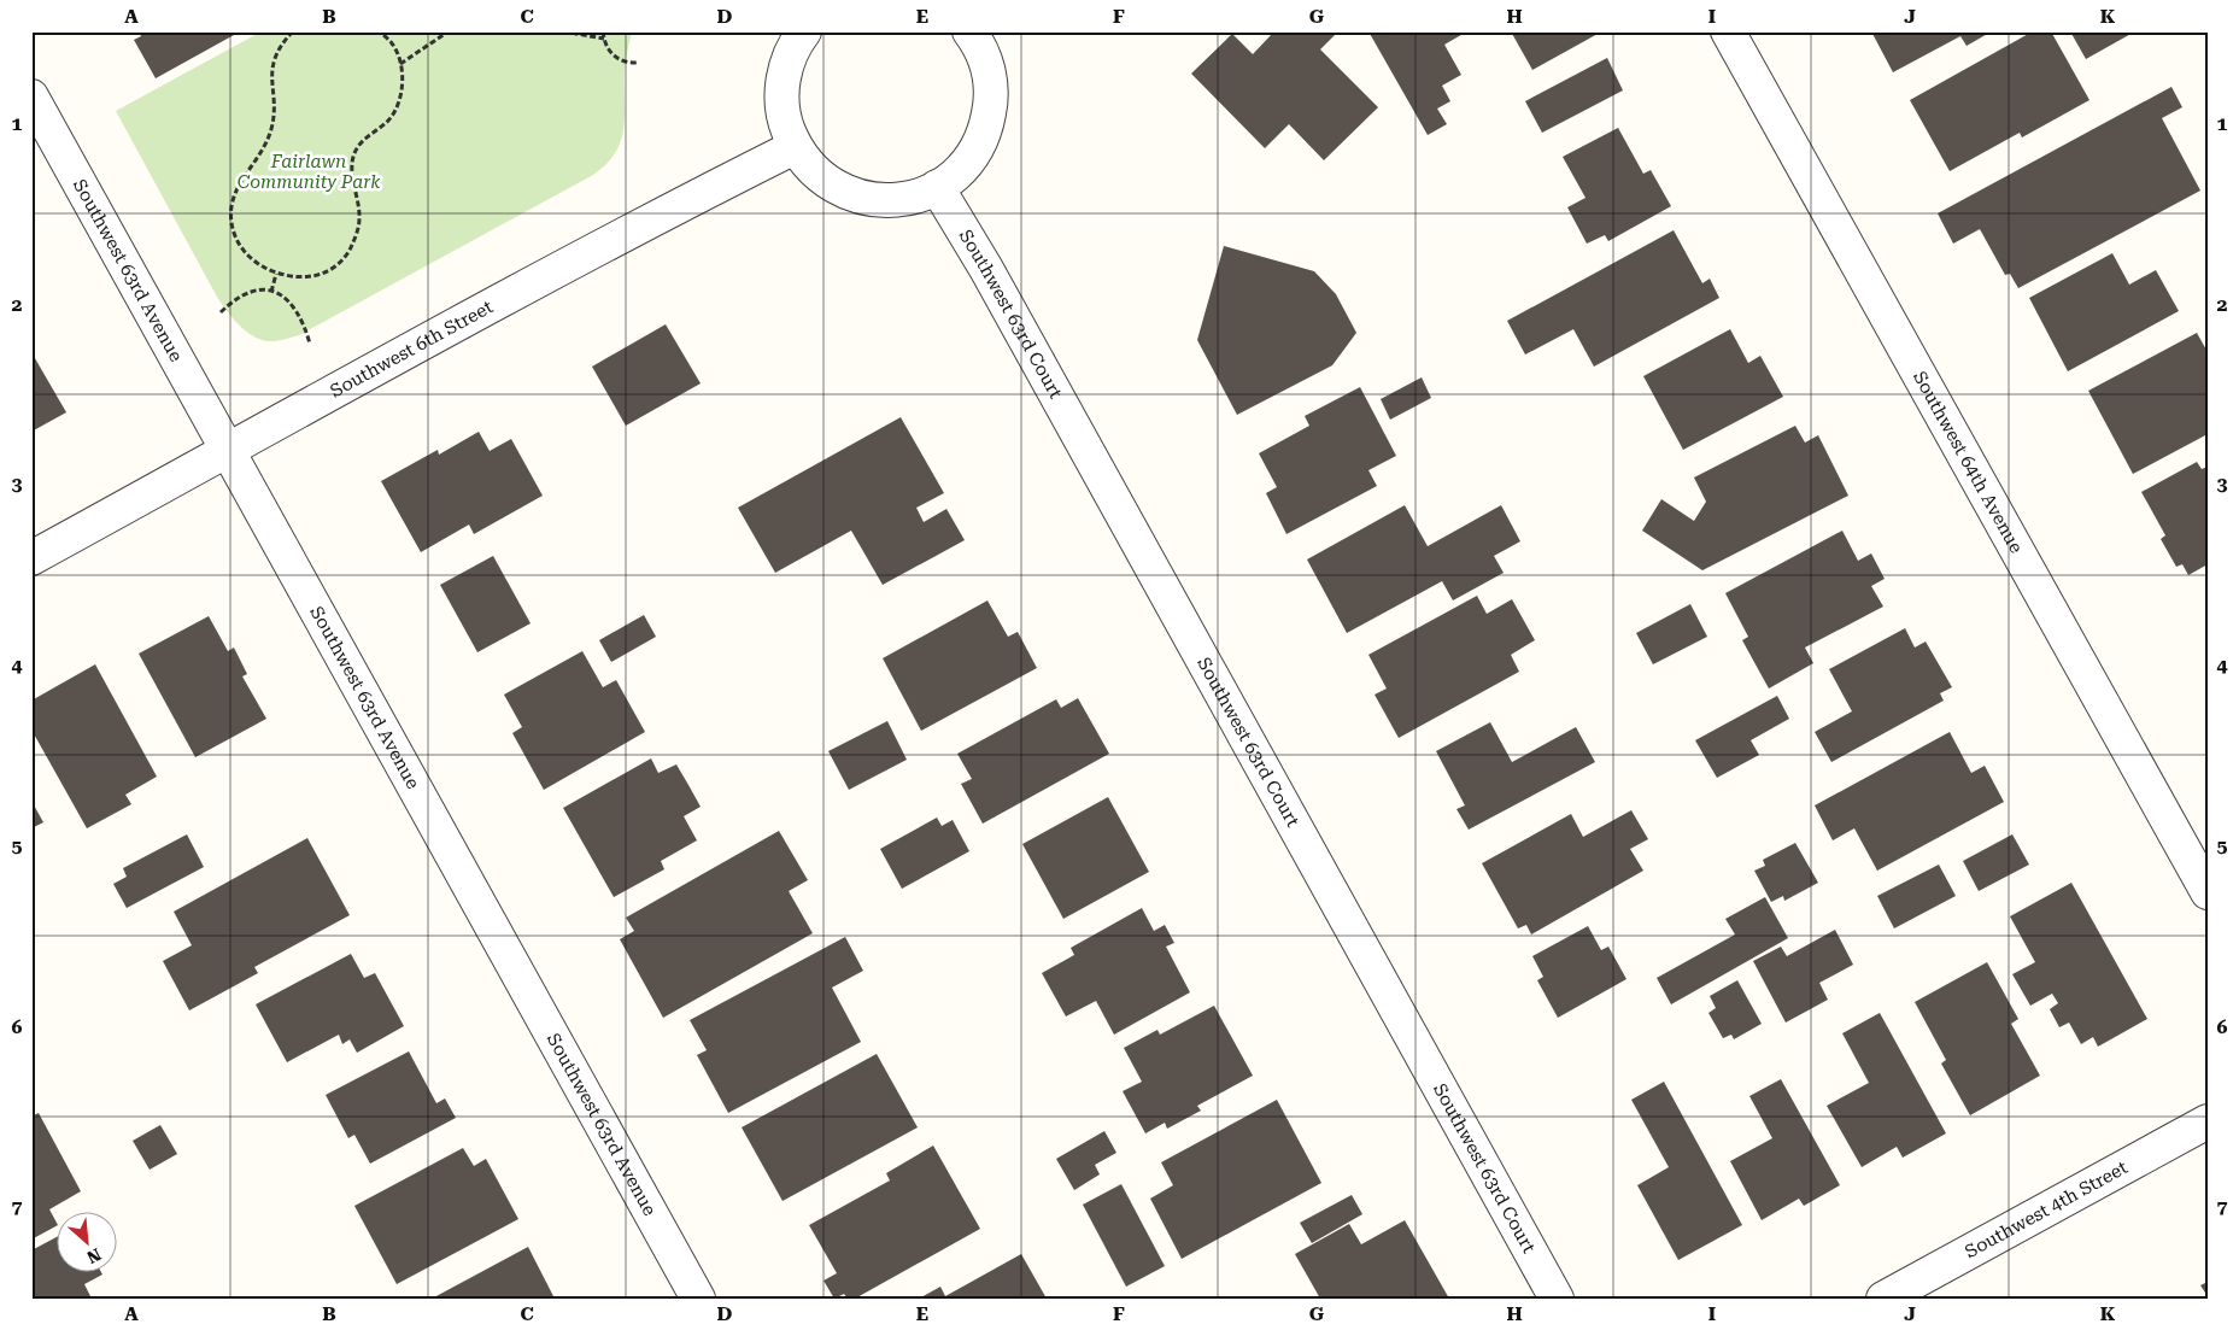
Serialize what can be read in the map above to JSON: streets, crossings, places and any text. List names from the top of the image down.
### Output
{
  "streets": {
    "street": [
      "Southwest 63rd Avenue",
      "Southwest 63rd Court",
      "Southwest 6th Street",
      "Southwest 64th Avenue",
      "Southwest 4th Street"
    ]
  },
  "crossings": [
    ["Southwest 63rd Avenue", "Southwest 6th Street"]
  ],
  "parks": ["Fairlawn Community Park"],
  "north": "bottom right",
  "grid": {
    "columns": [
      "A",
      "B",
      "C",
      "D",
      "E",
      "F",
      "G",
      "H",
      "I",
      "J",
      "K"
    ],
    "rows": [
      "1",
      "2",
      "3",
      "4",
      "5",
      "6",
      "7"
    ]
  }
}
